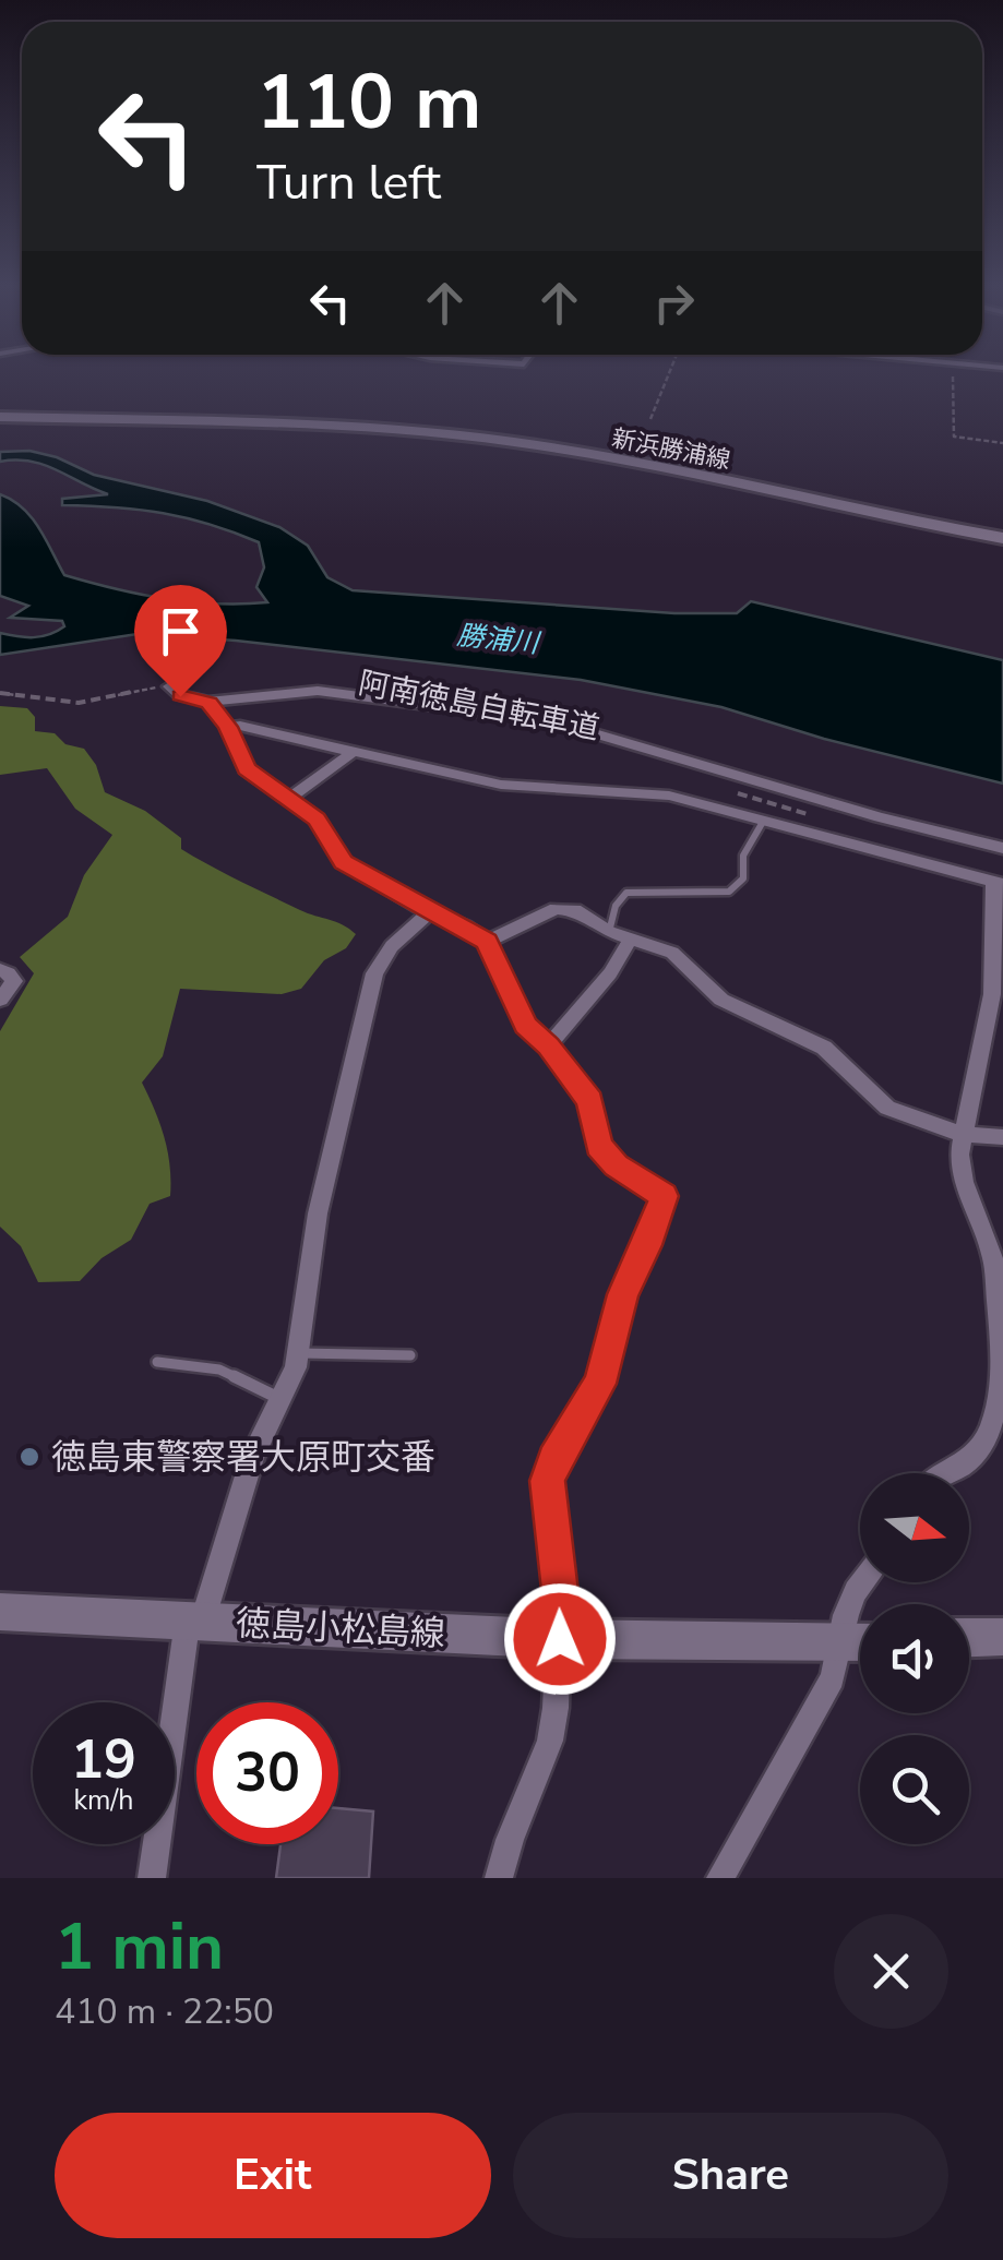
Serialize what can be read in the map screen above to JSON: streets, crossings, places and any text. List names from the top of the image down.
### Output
{
  "streets": {
    "main road": ["新浜勝浦線", "徳島小松島線"]
  },
  "water": ["勝浦川"],
  "places": ["徳島東警察署大原町交番"],
  "north": "right",
  "page": {
    "turn": ["110 m", "Turn left"],
    "speed": "19 km/h",
    "limit": "30",
    "heading": ["1 min", "410 m · 22:50"],
    "buttons": ["Exit", "Share"]
  }
}
